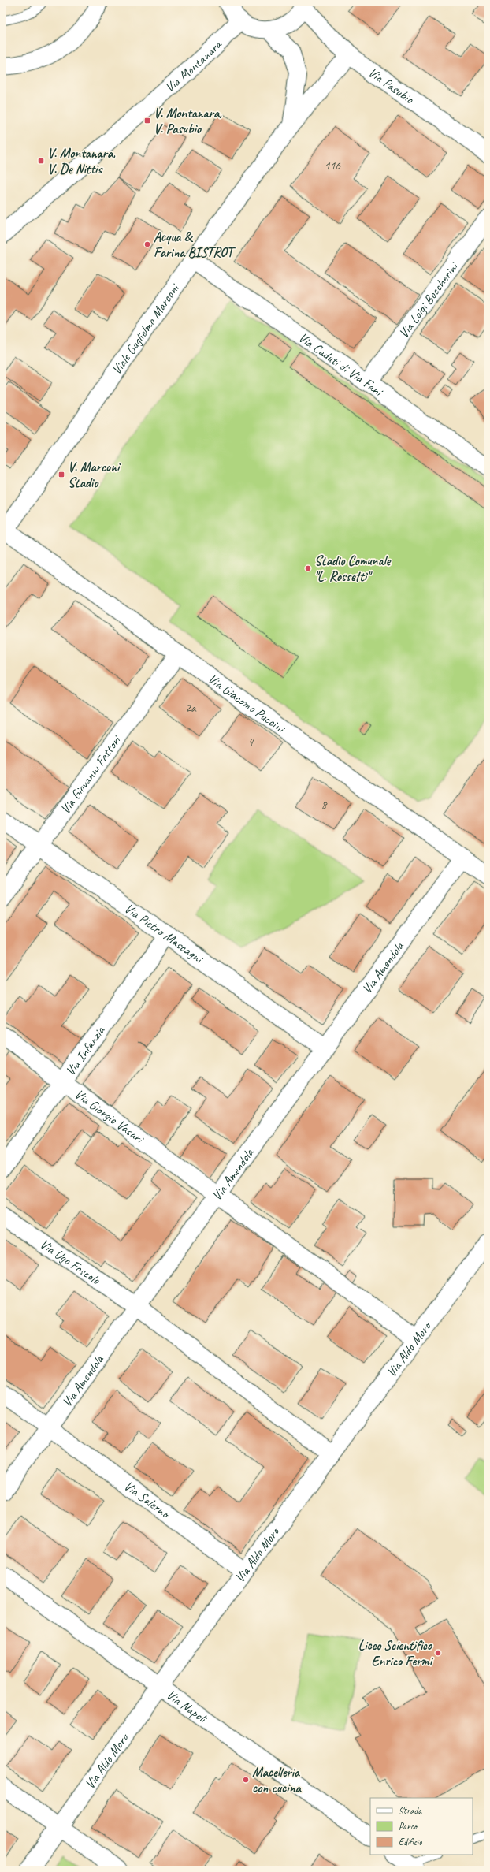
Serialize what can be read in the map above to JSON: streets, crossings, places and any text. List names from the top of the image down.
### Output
{
  "streets": {
    "street": [
      "Via Montanara",
      "Via Pasubio",
      "Via Luigi Boccherini",
      "Viale Guglielmo Marconi",
      "Via Caduti di Via Fani",
      "Via Giacomo Puccini",
      "Via Giovanni Fattori",
      "Via Pietro Mascagni",
      "Via Amendola",
      "Via Infanzia",
      "Via Giorgio Vasari",
      "Via Ugo Foscolo",
      "Via Aldo Moro",
      "Via Salerno",
      "Via Napoli"
    ]
  },
  "crossings": [
    ["Via Pasubio", "Viale Guglielmo Marconi"],
    ["Via Luigi Boccherini", "Via Caduti di Via Fani"],
    ["Viale Guglielmo Marconi", "Via Caduti di Via Fani"],
    ["Viale Guglielmo Marconi", "Via Giacomo Puccini"],
    ["Via Giacomo Puccini", "Via Giovanni Fattori"],
    ["Via Giacomo Puccini", "Via Amendola"],
    ["Via Giovanni Fattori", "Via Pietro Mascagni"],
    ["Via Pietro Mascagni", "Via Amendola"],
    ["Via Pietro Mascagni", "Via Infanzia"],
    ["Via Amendola", "Via Giorgio Vasari"],
    ["Via Amendola", "Via Ugo Foscolo"],
    ["Via Amendola", "Via Salerno"],
    ["Via Infanzia", "Via Giorgio Vasari"],
    ["Via Giorgio Vasari", "Via Aldo Moro"],
    ["Via Ugo Foscolo", "Via Aldo Moro"],
    ["Via Aldo Moro", "Via Salerno"],
    ["Via Aldo Moro", "Via Napoli"]
  ],
  "places": {
    "transit": ["V. Montanara, V. Pasubio", "V. Montanara, V. De Nittis", "V. Marconi Stadio"],
    "other": [
      "Acqua & Farina BISTROT",
      "Stadio Comunale \"L. Rossetti\"",
      "Liceo Scientifico Enrico Fermi",
      "Macelleria con cucina"
    ]
  },
  "house_numbers": [
    "116",
    "2a",
    "4",
    "8"
  ],
  "legend": ["Strada", "Parco", "Edificio"]
}
